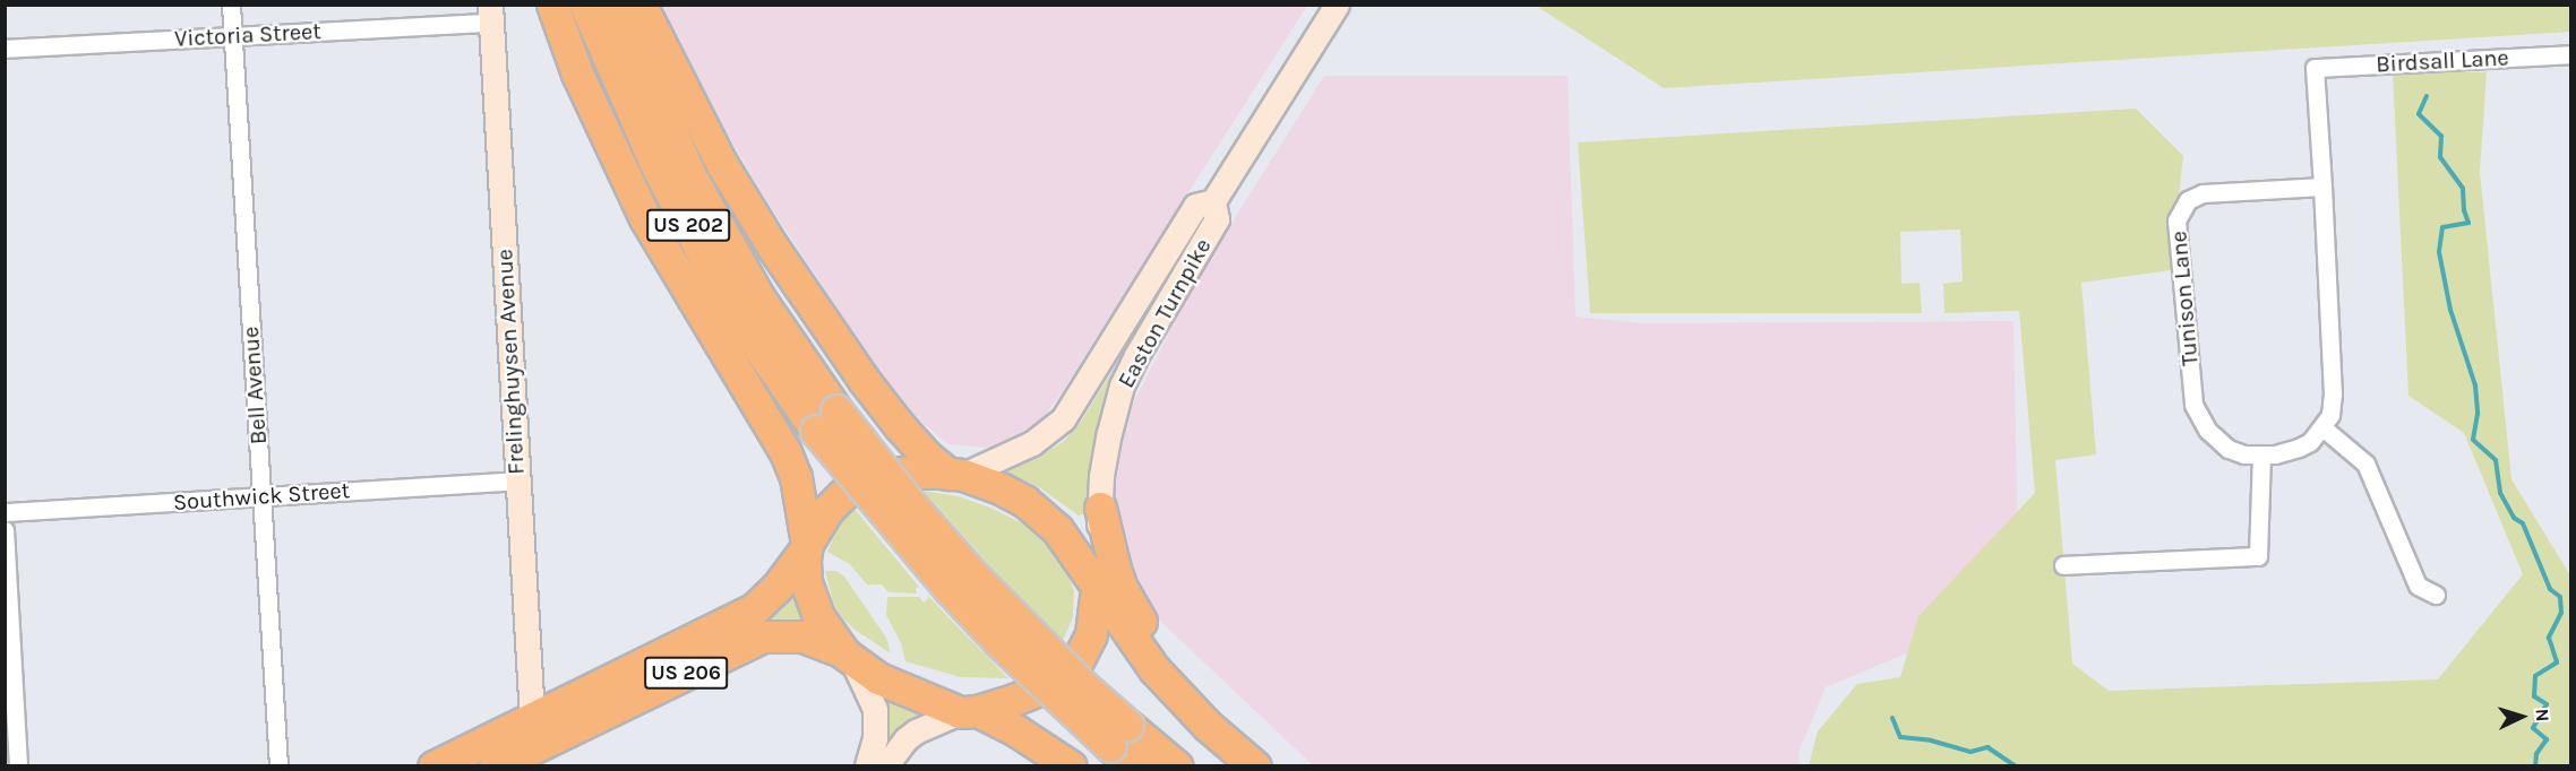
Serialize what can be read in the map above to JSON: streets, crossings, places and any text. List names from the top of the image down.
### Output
{
  "streets": {
    "highway": ["US 202", "US 206"],
    "main road": ["Easton Turnpike", "Frelinghuysen Avenue"],
    "street": [
      "Victoria Street",
      "Birdsall Lane",
      "Tunison Lane",
      "Bell Avenue",
      "Southwick Street"
    ]
  },
  "crossings": [
    ["Victoria Street", "Frelinghuysen Avenue"],
    ["Victoria Street", "Bell Avenue"],
    ["Birdsall Lane", "Tunison Lane"],
    ["Easton Turnpike", "US 206"],
    ["Frelinghuysen Avenue", "Southwick Street"],
    ["Frelinghuysen Avenue", "US 206"],
    ["Bell Avenue", "Southwick Street"]
  ],
  "north": "right"
}
